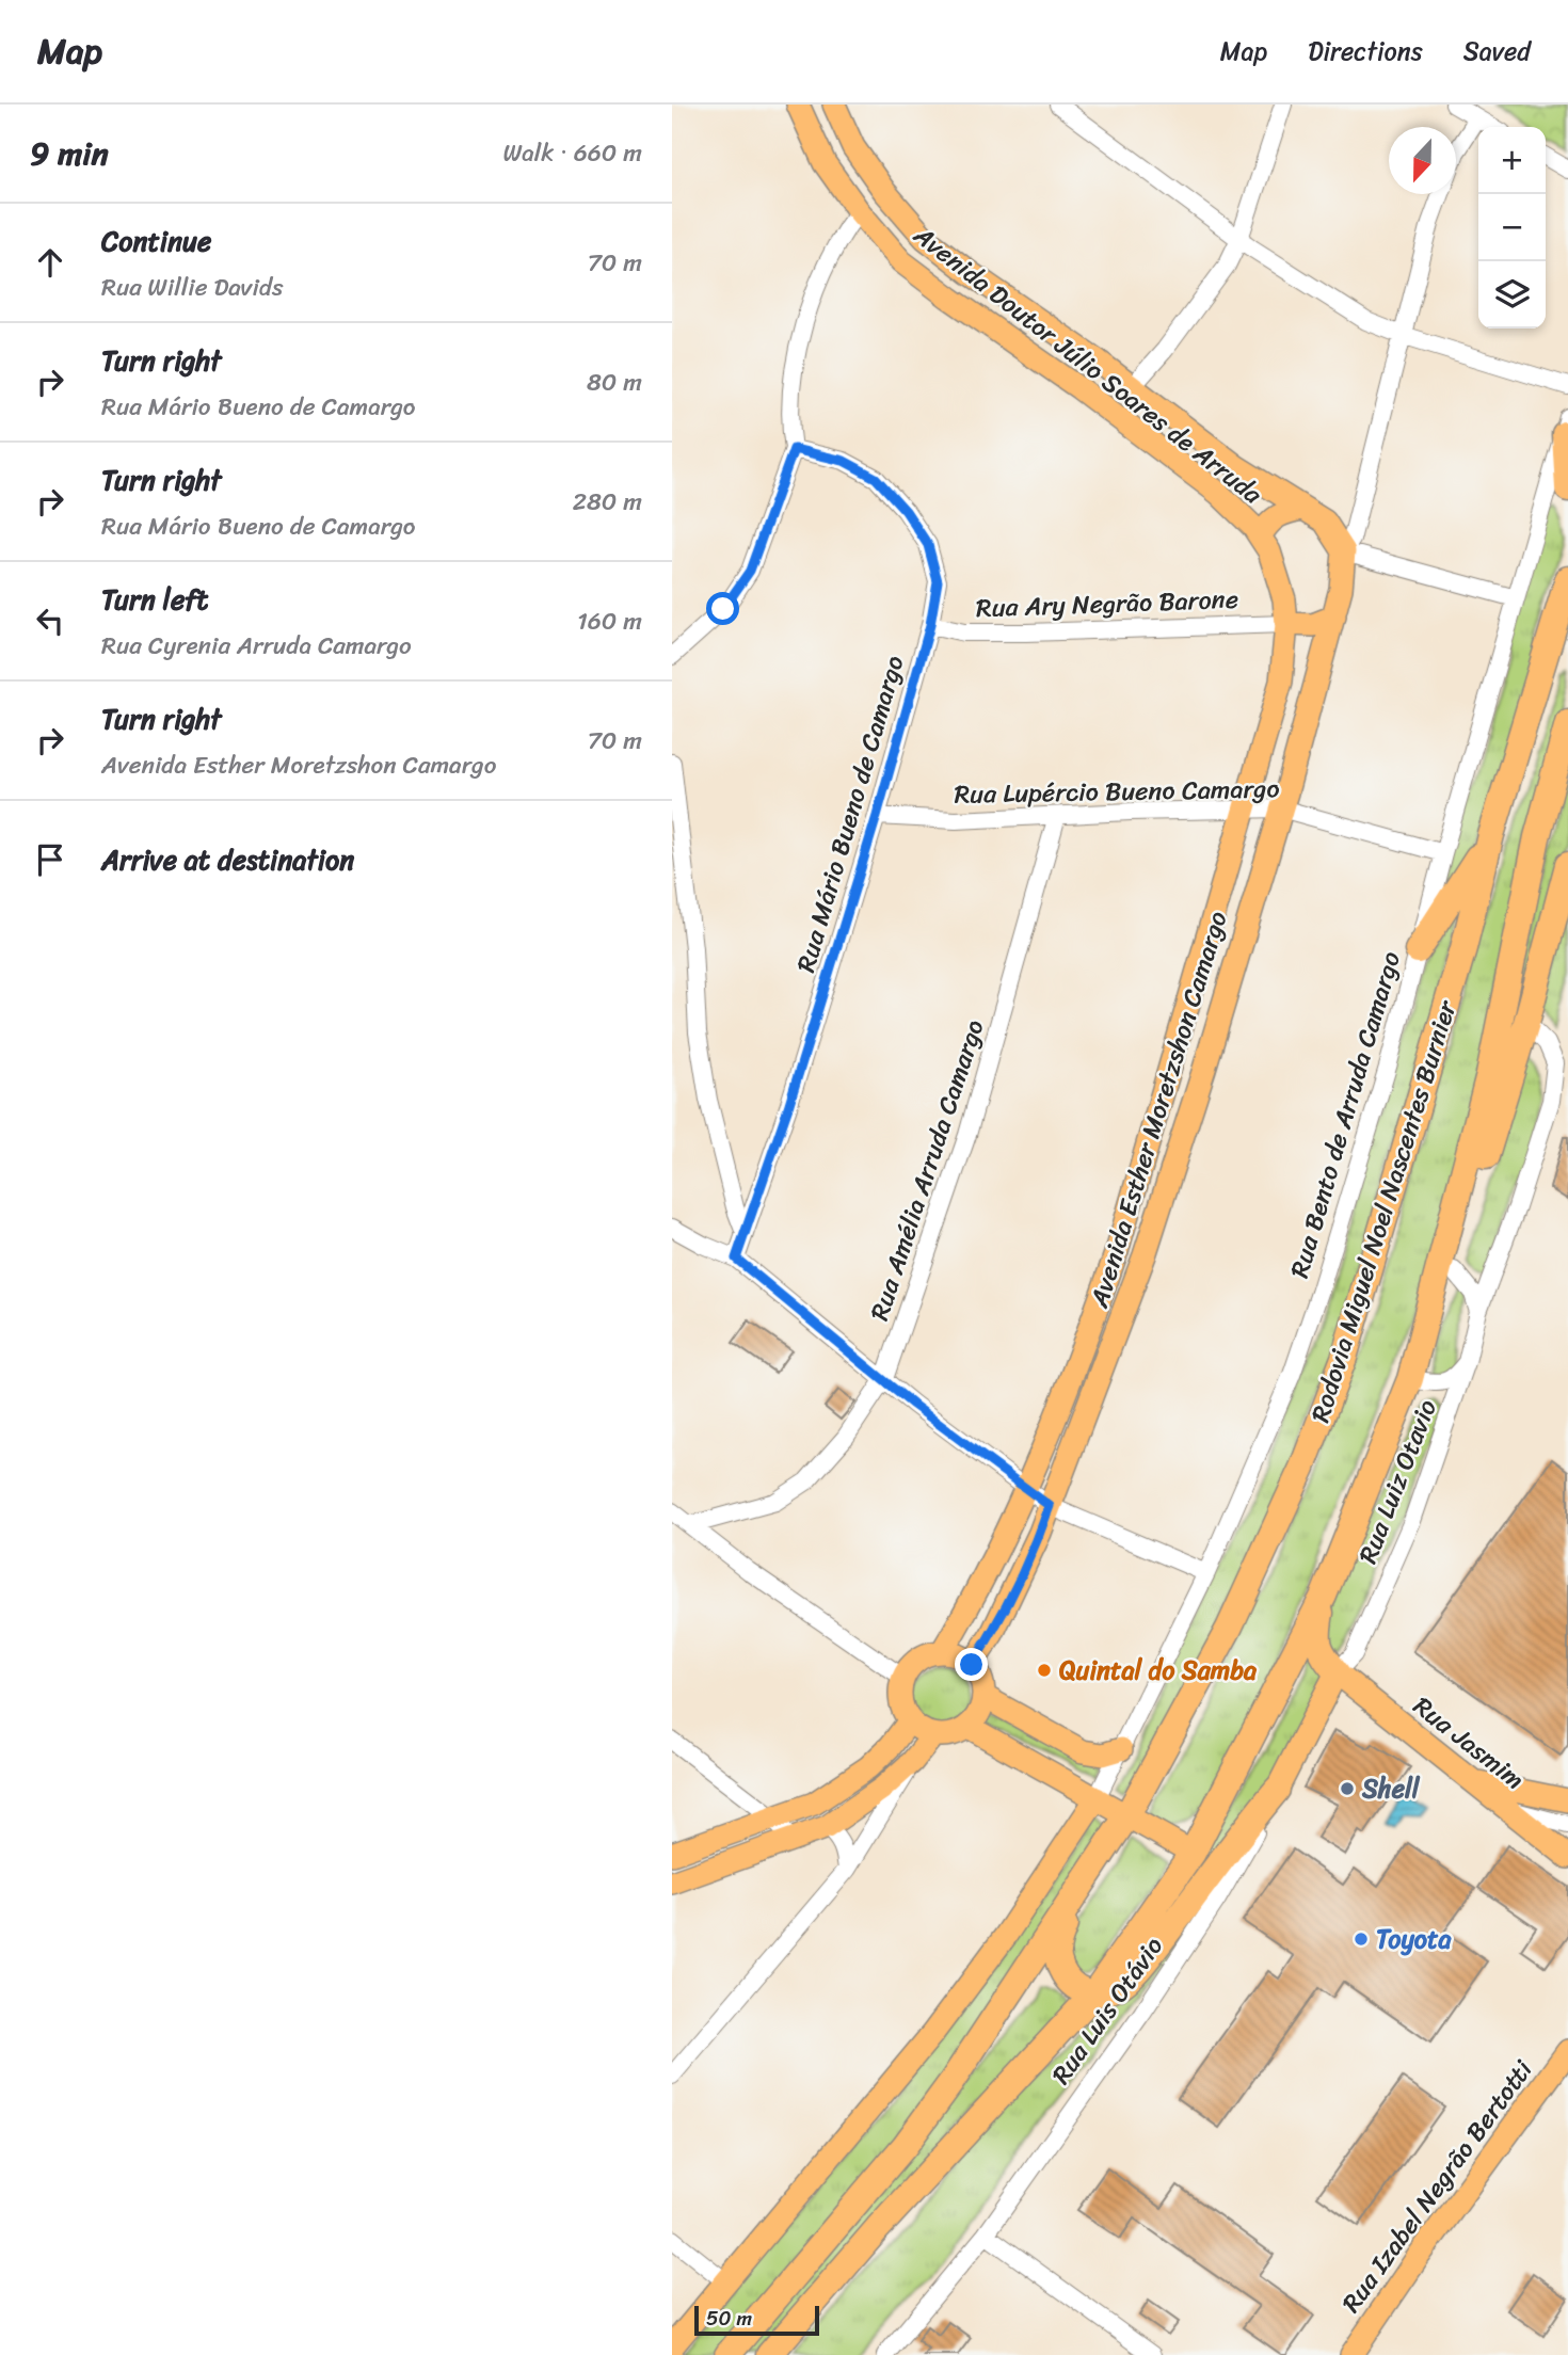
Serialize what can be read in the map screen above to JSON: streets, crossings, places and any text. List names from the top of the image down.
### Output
{
  "streets": {
    "highway": ["Rodovia Miguel Noel Nascentes Burnier"],
    "main road": [
      "Avenida Doutor Júlio Soares de Arruda",
      "Avenida Esther Moretzshon Camargo",
      "Rua Jasmim",
      "Rua Luis Otávio",
      "Rua Izabel Negrão Bertotti"
    ],
    "street": [
      "Rua Ary Negrão Barone",
      "Rua Lupércio Bueno Camargo",
      "Rua Mário Bueno de Camargo",
      "Rua Bento de Arruda Camargo",
      "Rua Amélia Arruda Camargo",
      "Rua Luiz Otavio"
    ]
  },
  "crossings": [
    ["Avenida Doutor Júlio Soares de Arruda", "Avenida Esther Moretzshon Camargo"],
    ["Rua Ary Negrão Barone", "Rua Mário Bueno de Camargo"],
    ["Rua Ary Negrão Barone", "Avenida Esther Moretzshon Camargo"],
    ["Rua Lupércio Bueno Camargo", "Rua Mário Bueno de Camargo"],
    ["Rua Lupércio Bueno Camargo", "Avenida Esther Moretzshon Camargo"],
    ["Rua Lupércio Bueno Camargo", "Rua Bento de Arruda Camargo"],
    ["Rua Lupércio Bueno Camargo", "Rua Amélia Arruda Camargo"],
    ["Rua Luiz Otavio", "Rua Jasmim"],
    ["Rua Luiz Otavio", "Rua Luis Otávio"],
    ["Rua Jasmim", "Rua Luis Otávio"]
  ],
  "places": ["Quintal do Samba", "Shell", "Toyota"],
  "scale_bar": "50 m",
  "north": "bottom",
  "page": {
    "header": "Map",
    "nav": ["Map", "Directions", "Saved"],
    "heading": ["9 min", "Walk · 660 m"],
    "map_buttons": ["+", "−"],
    "list": [
      ["Continue", "Rua Willie Davids", "70 m"],
      ["Turn right", "Rua Mário Bueno de Camargo", "80 m"],
      ["Turn right", "Rua Mário Bueno de Camargo", "280 m"],
      ["Turn left", "Rua Cyrenia Arruda Camargo", "160 m"],
      ["Turn right", "Avenida Esther Moretzshon Camargo", "70 m"],
      "Arrive at destination"
    ],
    "scale": "50 m"
  }
}
